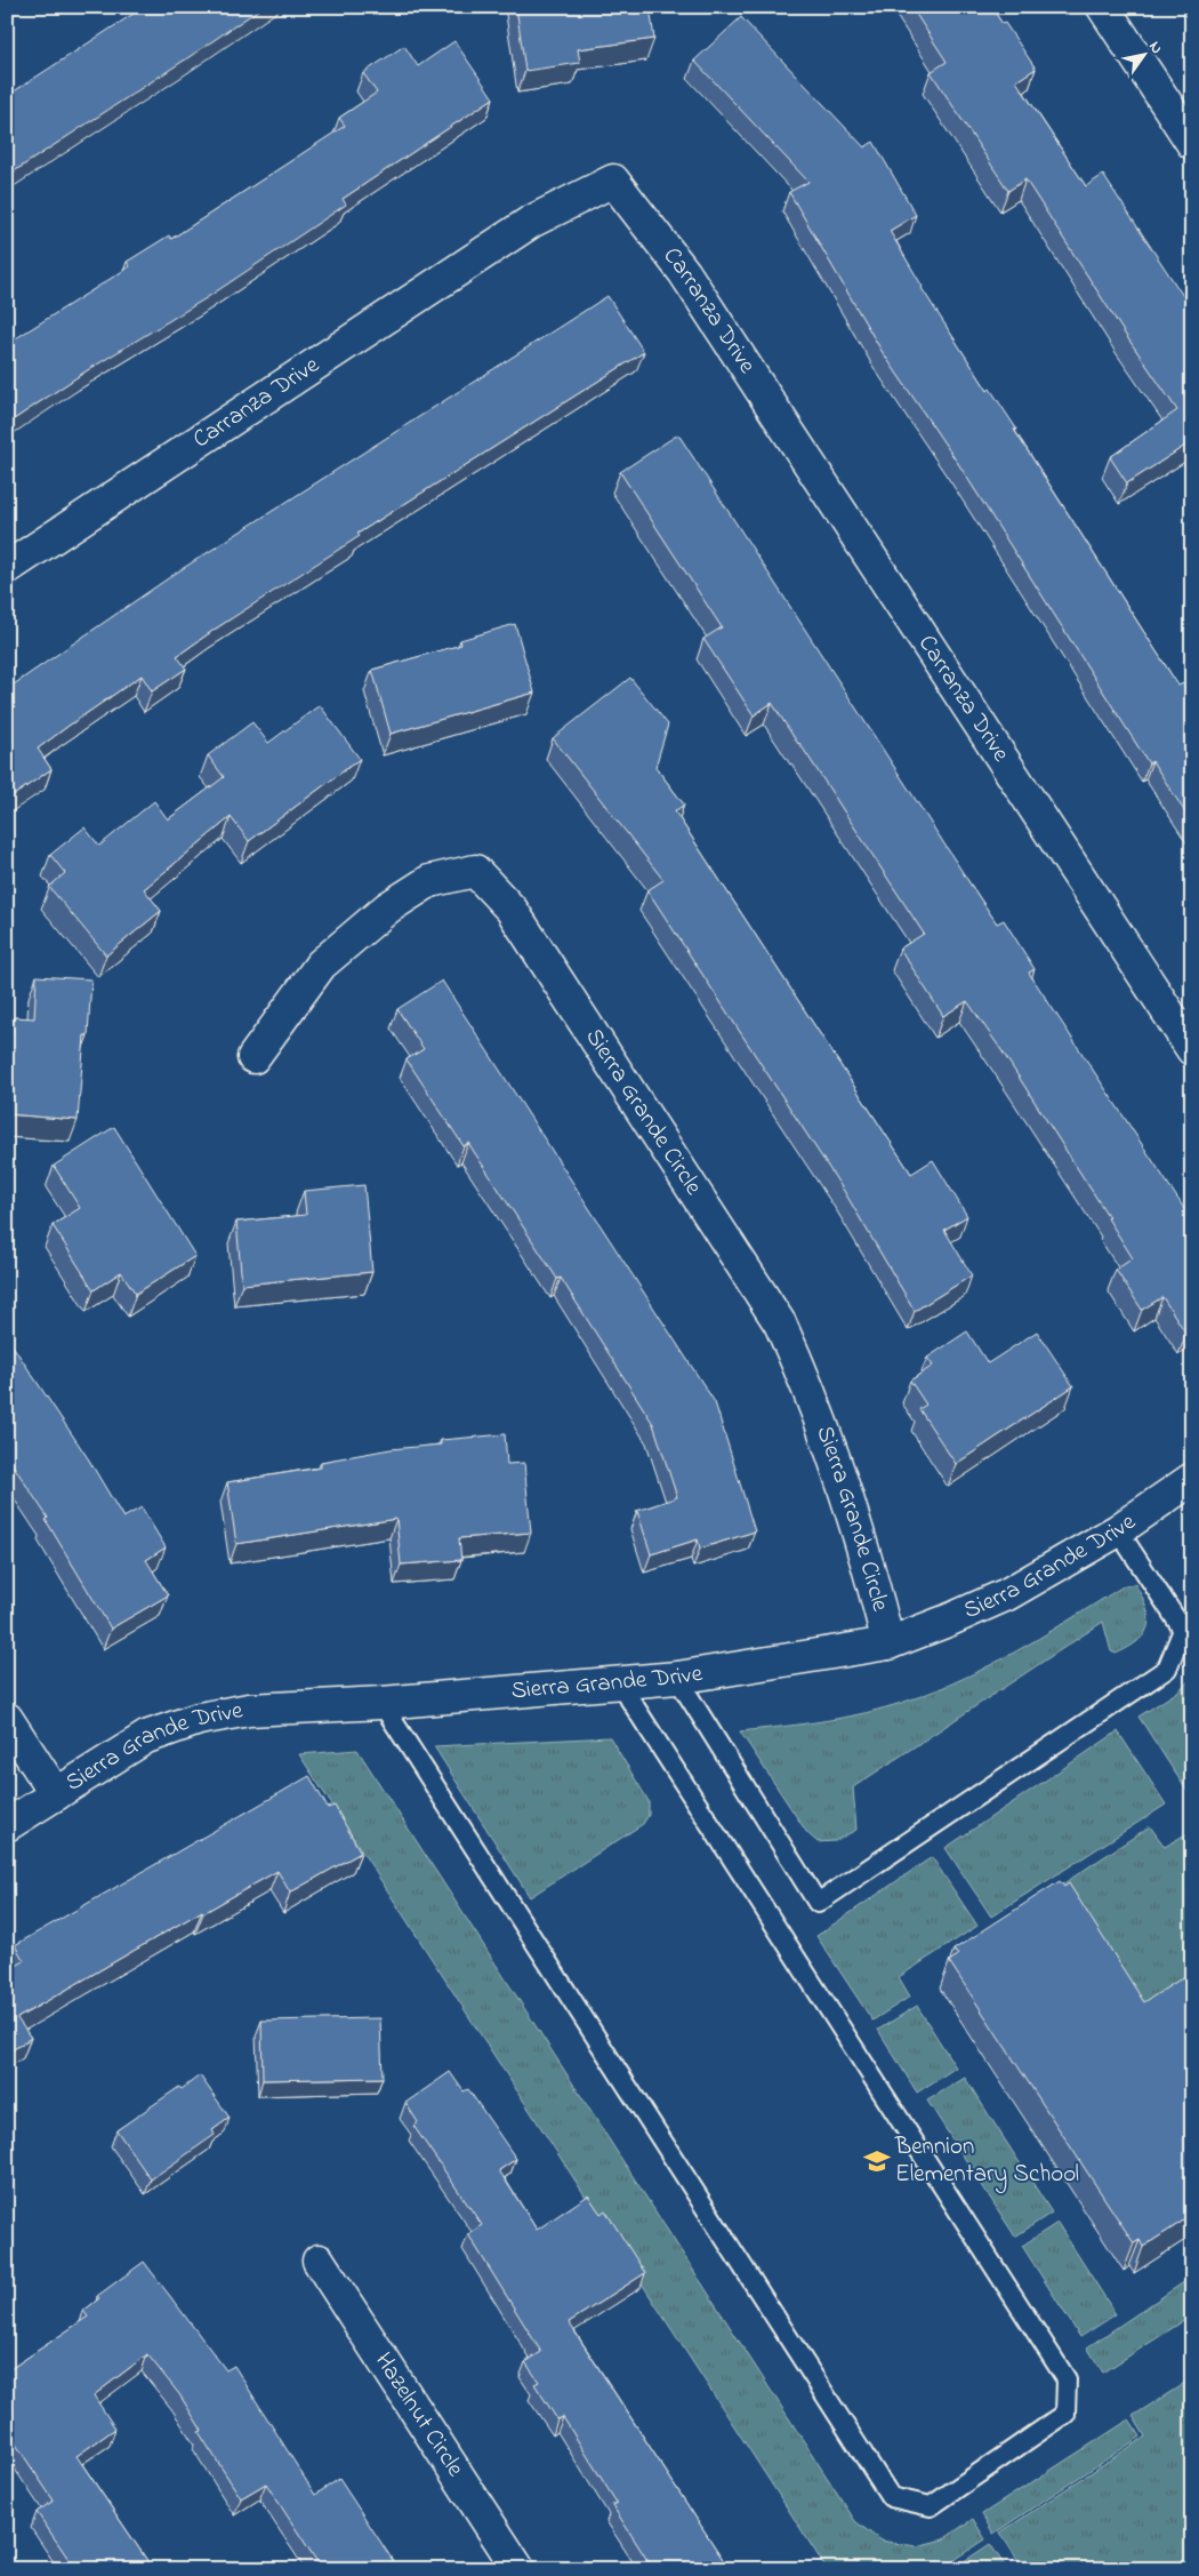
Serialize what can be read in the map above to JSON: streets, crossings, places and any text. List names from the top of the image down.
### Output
{
  "streets": {
    "street": [
      "Carranza Drive",
      "Sierra Grande Circle",
      "Sierra Grande Drive",
      "Hazelnut Circle"
    ]
  },
  "crossings": [
    ["Sierra Grande Circle", "Sierra Grande Drive"]
  ],
  "places": {
    "school or university": ["Bennion Elementary School"]
  },
  "north": "top right"
}
